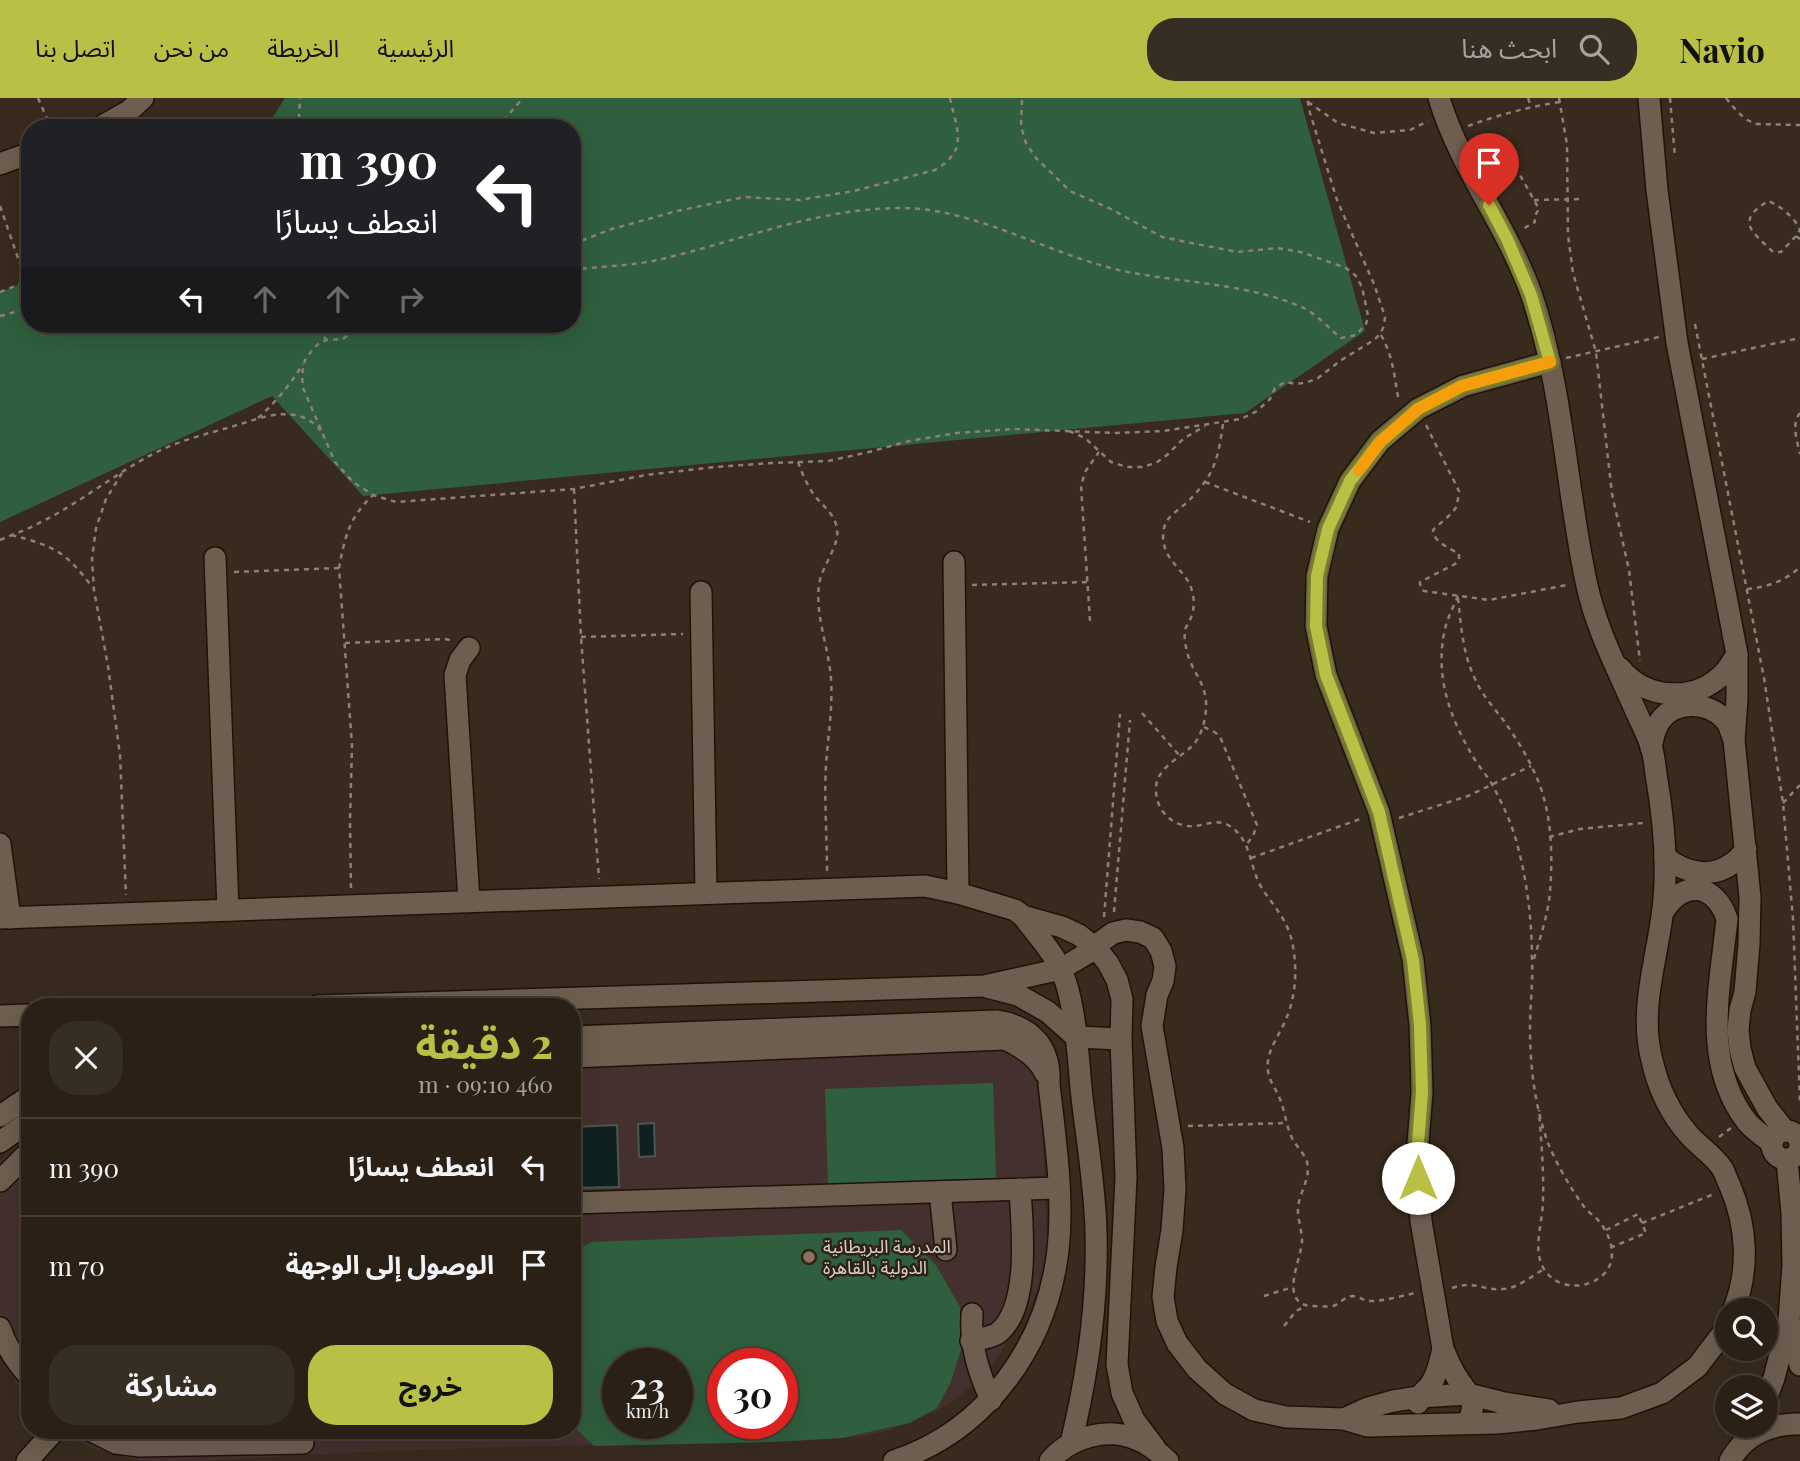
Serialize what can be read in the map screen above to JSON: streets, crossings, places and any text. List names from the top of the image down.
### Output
{
  "places": ["المدرسة البريطانية الدولية بالقاهرة"],
  "page": {
    "header": "Navio",
    "search": "ابحث هنا",
    "nav": [
      "الرئيسية",
      "الخريطة",
      "من نحن",
      "اتصل بنا"
    ],
    "turn": ["390 m", "انعطف يسارًا"],
    "heading": ["2 دقيقة", "460 m · 09:10"],
    "list": [
      {
        "name": "انعطف يسارًا",
        "value": "390 m"
      },
      {
        "name": "الوصول إلى الوجهة",
        "value": "70 m"
      }
    ],
    "buttons": ["خروج", "مشاركة"],
    "speed": "23 km/h",
    "limit": "30"
  }
}
